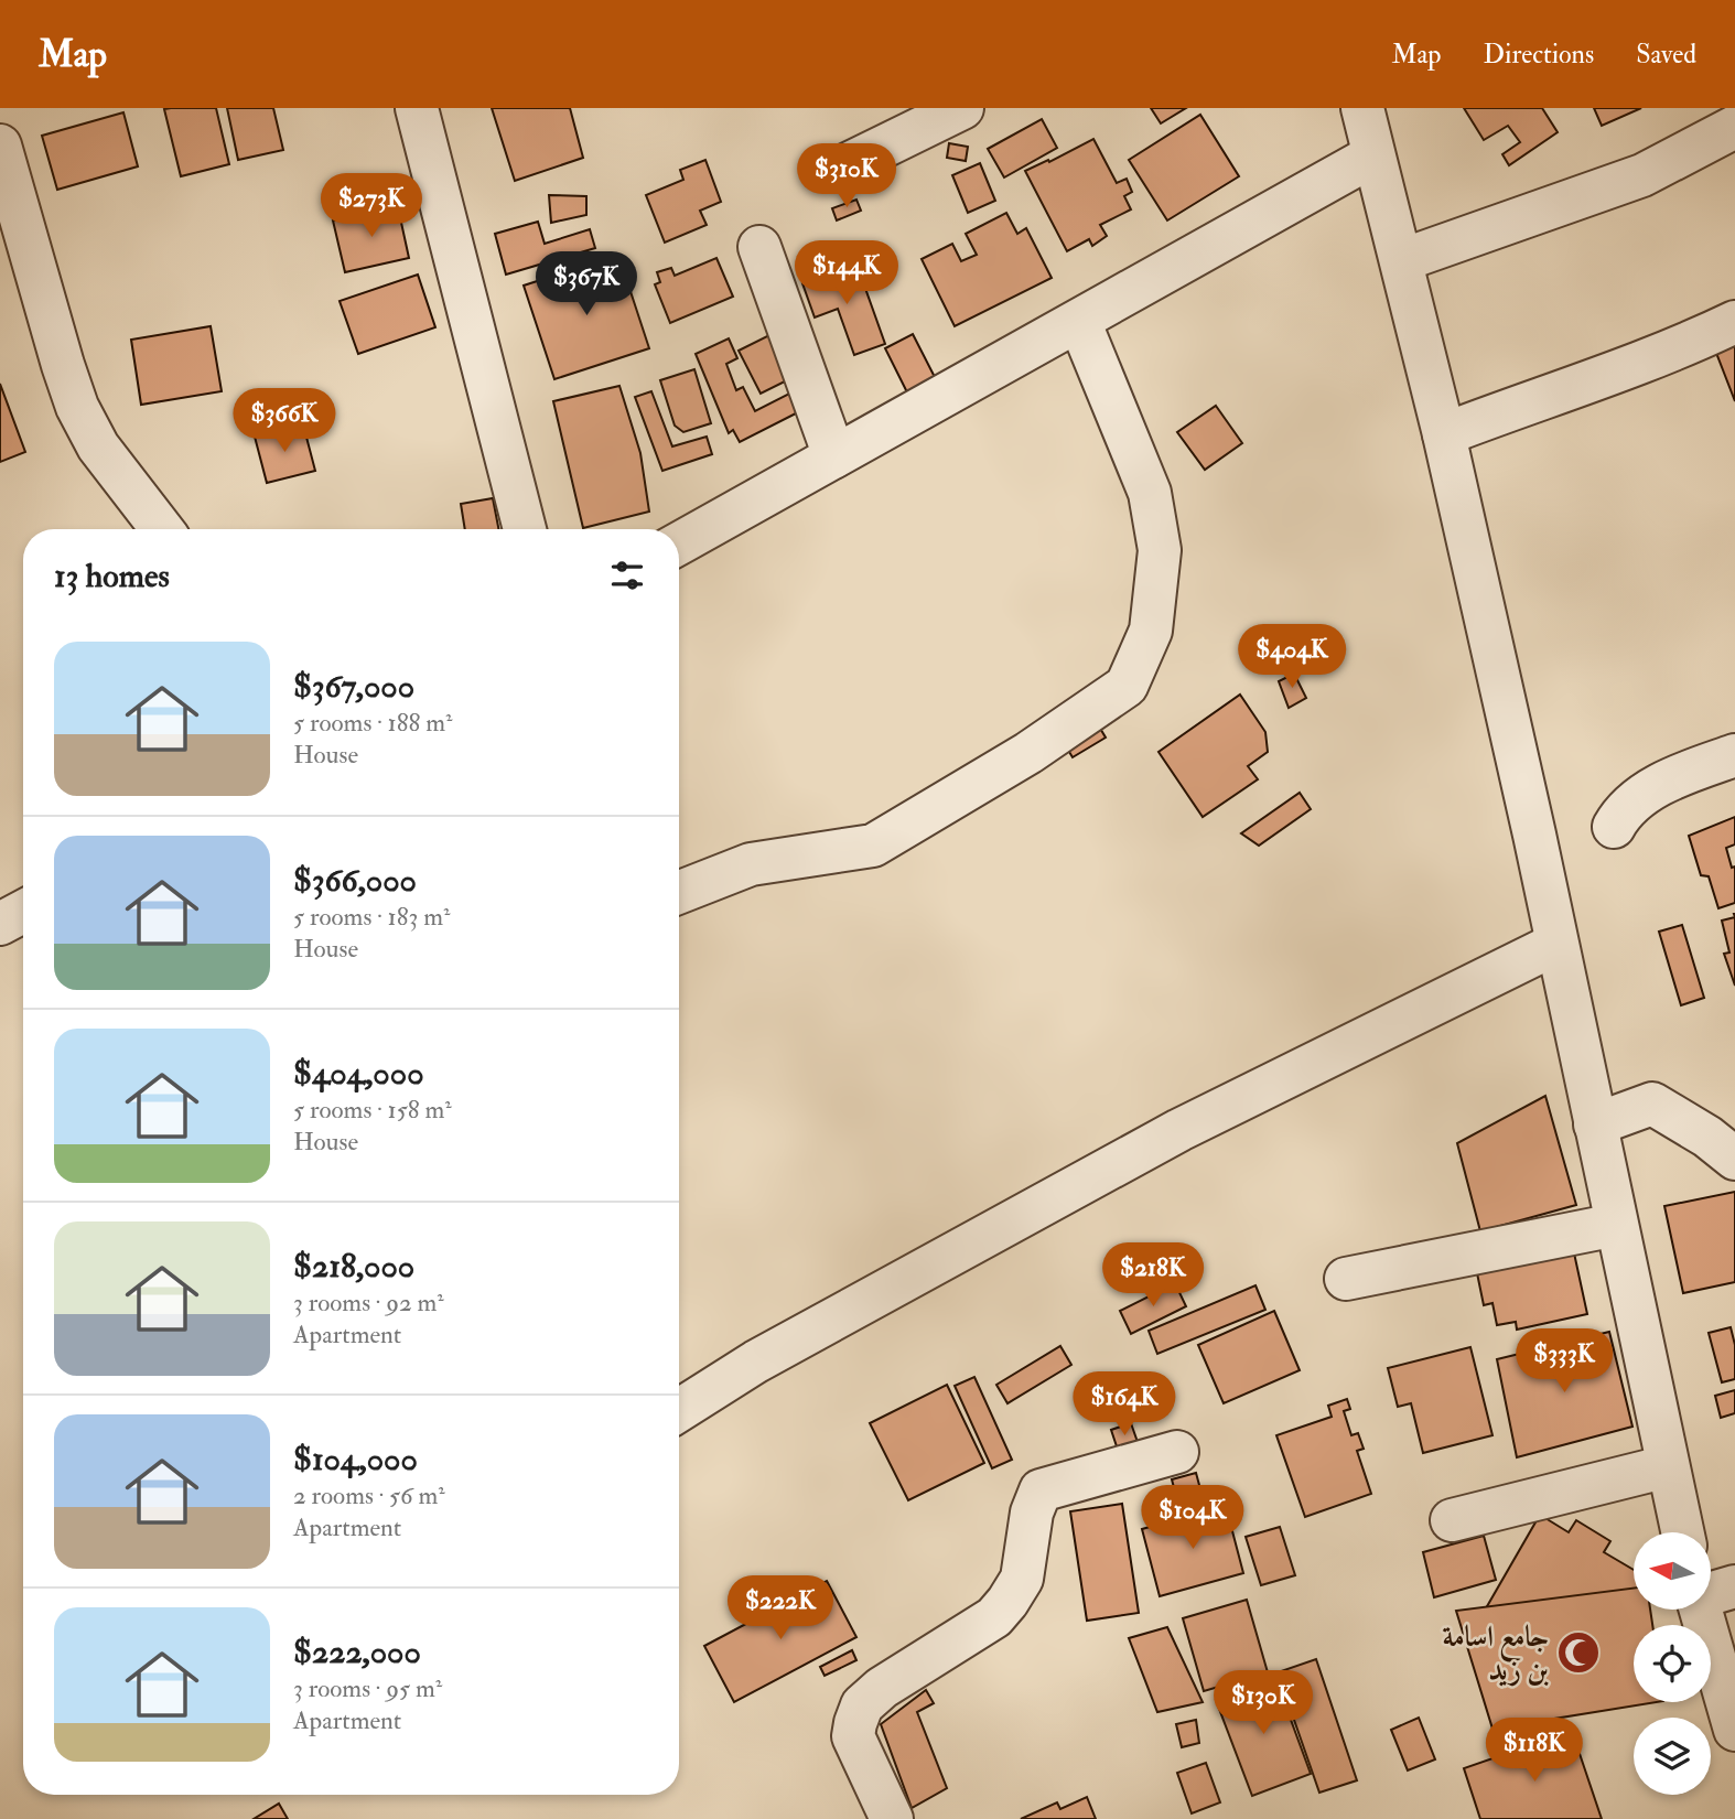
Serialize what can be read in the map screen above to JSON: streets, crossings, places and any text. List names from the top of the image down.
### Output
{
  "places": {
    "mosque": ["جامع اسامة بن زيد"]
  },
  "north": "left",
  "page": {
    "header": "Map",
    "nav": ["Map", "Directions", "Saved"],
    "price": [
      "$310K",
      "$273K",
      "$144K",
      "$367K",
      "$366K",
      "$404K",
      "$218K",
      "$333K",
      "$164K",
      "$104K",
      "$222K",
      "$130K",
      "$118K"
    ],
    "heading": "13 homes",
    "list": [
      {
        "name": "$367,000",
        "note": "5 rooms · 188 m² · House"
      },
      {
        "name": "$366,000",
        "note": "5 rooms · 183 m² · House"
      },
      {
        "name": "$404,000",
        "note": "5 rooms · 158 m² · House"
      },
      {
        "name": "$218,000",
        "note": "3 rooms · 92 m² · Apartment"
      },
      {
        "name": "$104,000",
        "note": "2 rooms · 56 m² · Apartment"
      },
      {
        "name": "$222,000",
        "note": "3 rooms · 95 m² · Apartment"
      }
    ]
  }
}
